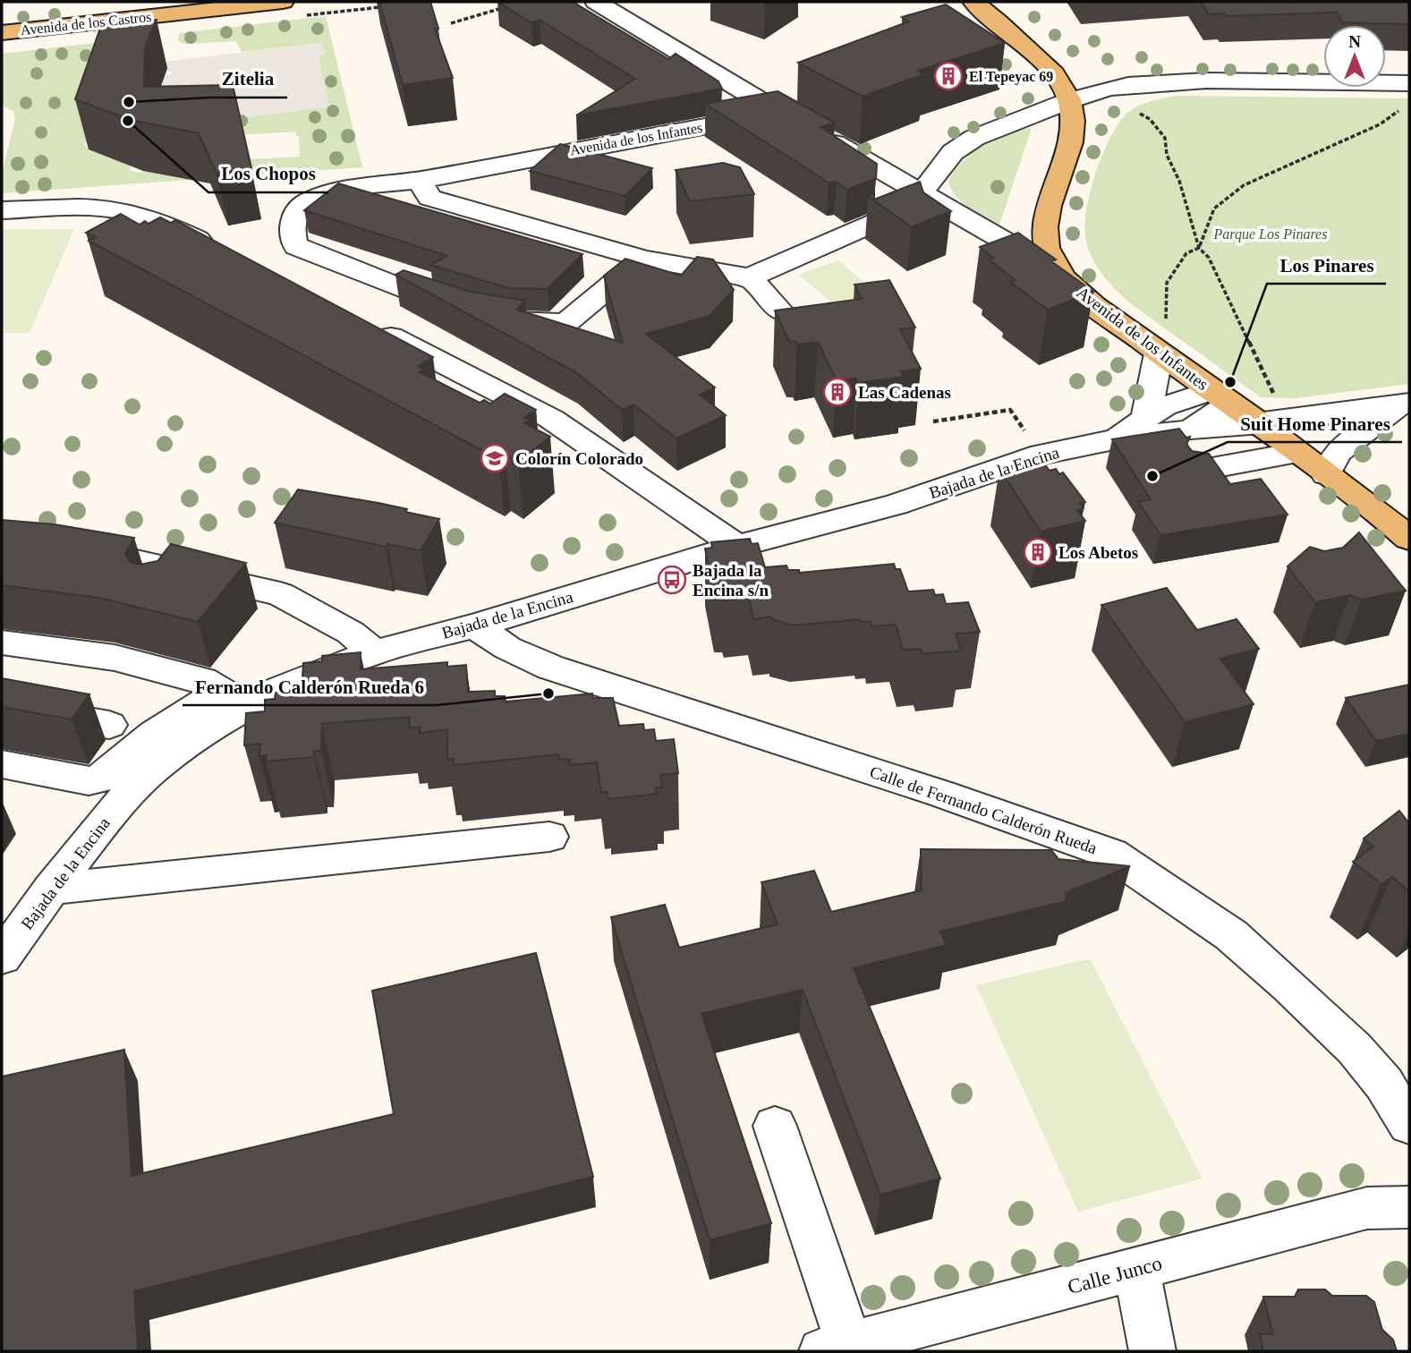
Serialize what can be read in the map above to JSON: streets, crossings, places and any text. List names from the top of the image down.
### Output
{
  "streets": {
    "main road": ["Avenida de los Castros", "Avenida de los Infantes"],
    "street": ["Bajada de la Encina", "Calle de Fernando Calderón Rueda", "Calle Junco"]
  },
  "crossings": [
    ["Avenida de los Infantes", "Bajada de la Encina"],
    ["Bajada de la Encina", "Calle de Fernando Calderón Rueda"]
  ],
  "parks": ["Parque Los Pinares"],
  "places": {
    "building": ["El Tepeyac 69", "Las Cadenas", "Los Abetos"],
    "other": [
      "Zitelia",
      "Los Chopos",
      "Los Pinares",
      "Suit Home Pinares",
      "Fernando Calderón Rueda 6"
    ],
    "school or university": ["Colorín Colorado"],
    "bus stop": ["Bajada la Encina s/n"]
  },
  "north": "top"
}
